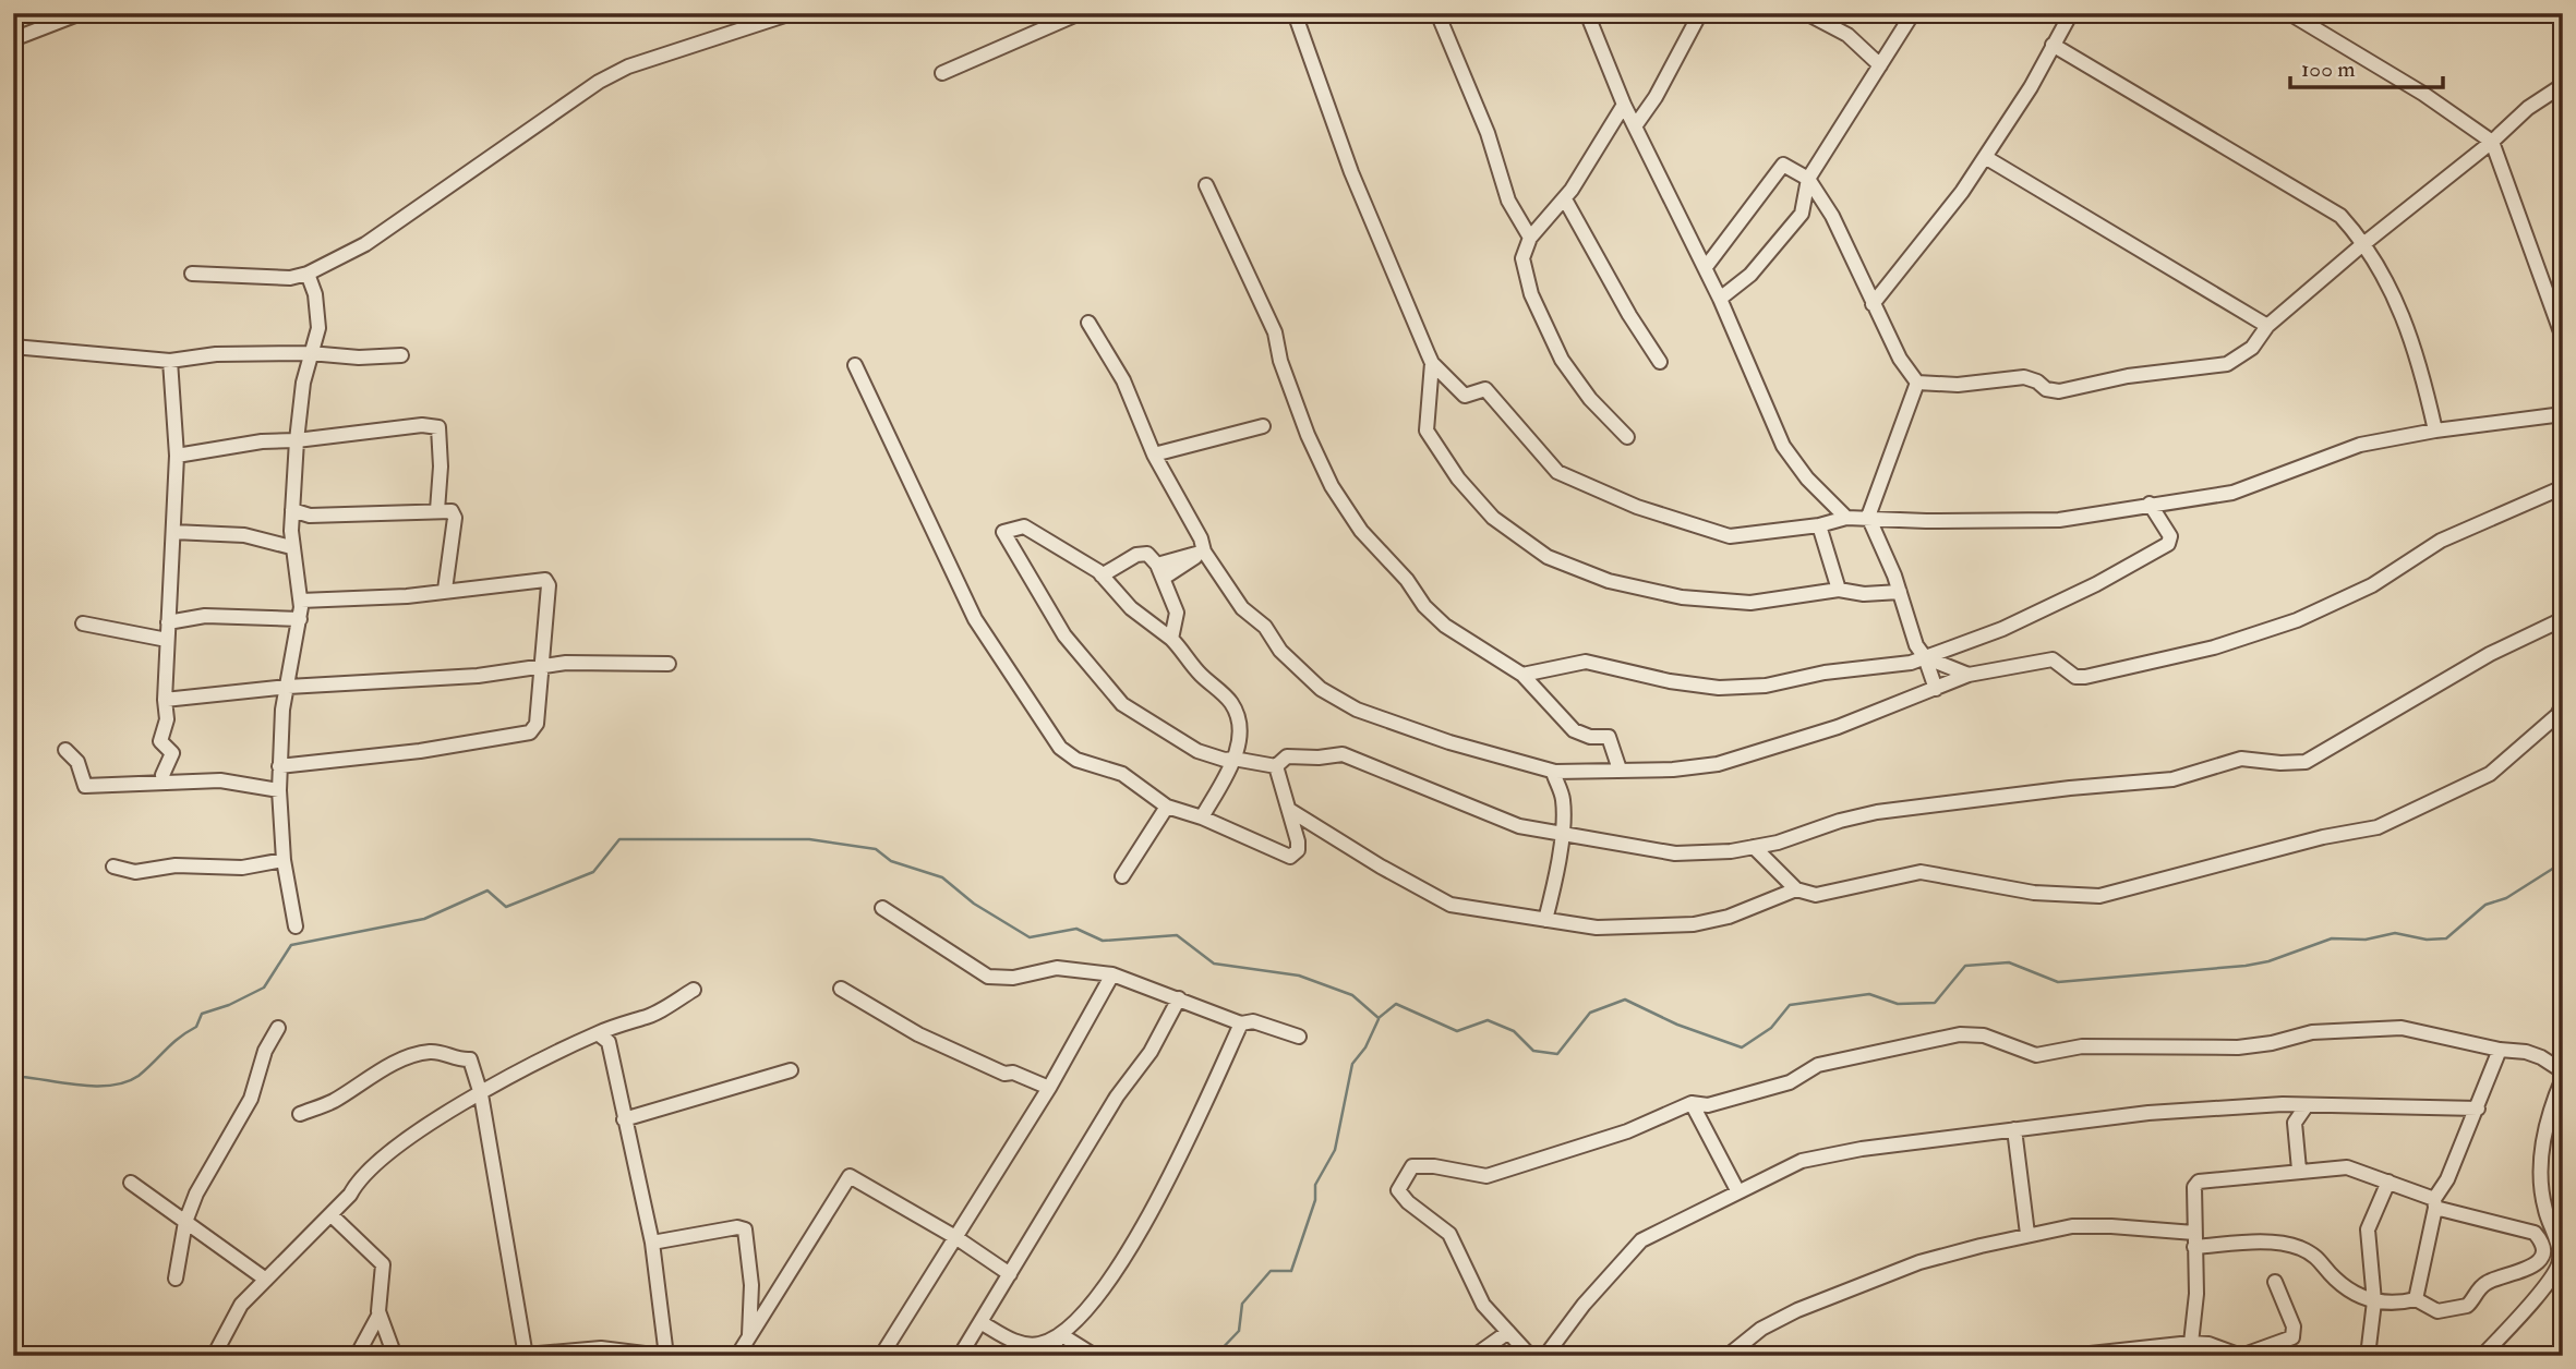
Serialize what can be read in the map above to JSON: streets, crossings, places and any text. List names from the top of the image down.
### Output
{
  "scale_bar": "100 m"
}
